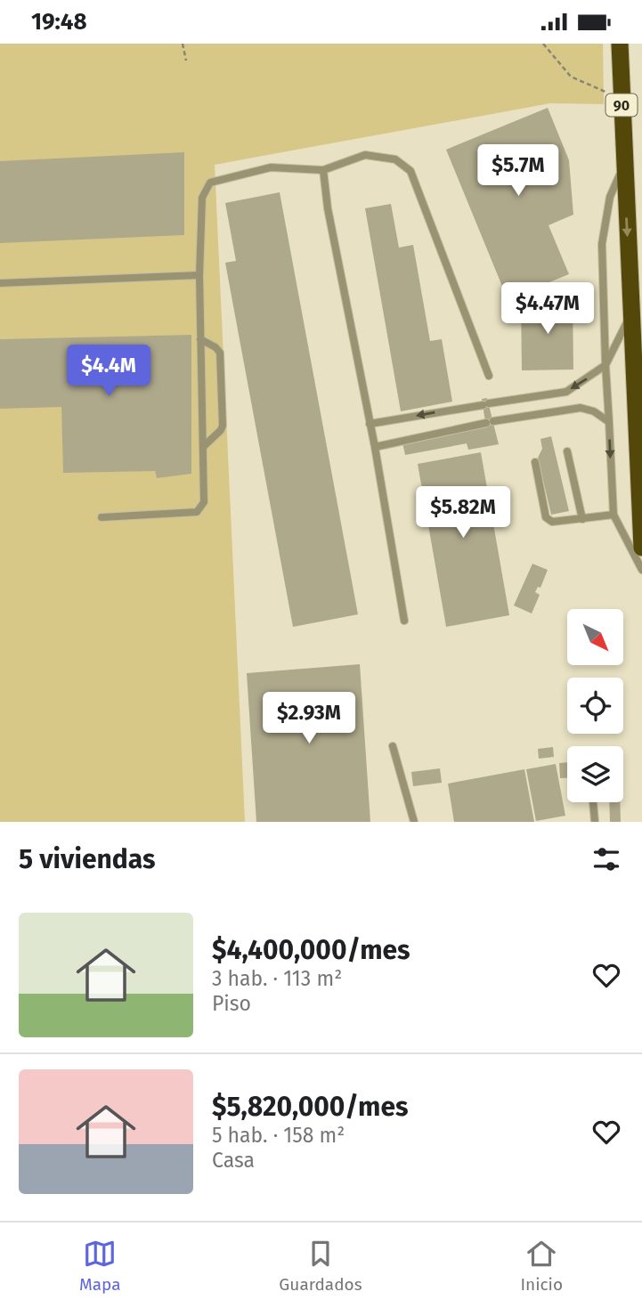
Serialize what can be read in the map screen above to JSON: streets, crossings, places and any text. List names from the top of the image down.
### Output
{
  "streets": {
    "highway": ["90"]
  },
  "north": "bottom right",
  "page": {
    "status": "19:48",
    "price": [
      "$5.7M",
      "$4.47M",
      "$4.4M",
      "$5.82M",
      "$2.93M"
    ],
    "heading": "5 viviendas",
    "list": [
      {
        "name": "$4,400,000/mes",
        "note": "3 hab. · 113 m² · Piso"
      },
      {
        "name": "$5,820,000/mes",
        "note": "5 hab. · 158 m² · Casa"
      }
    ],
    "tabs": ["Mapa", "Guardados", "Inicio"]
  }
}
